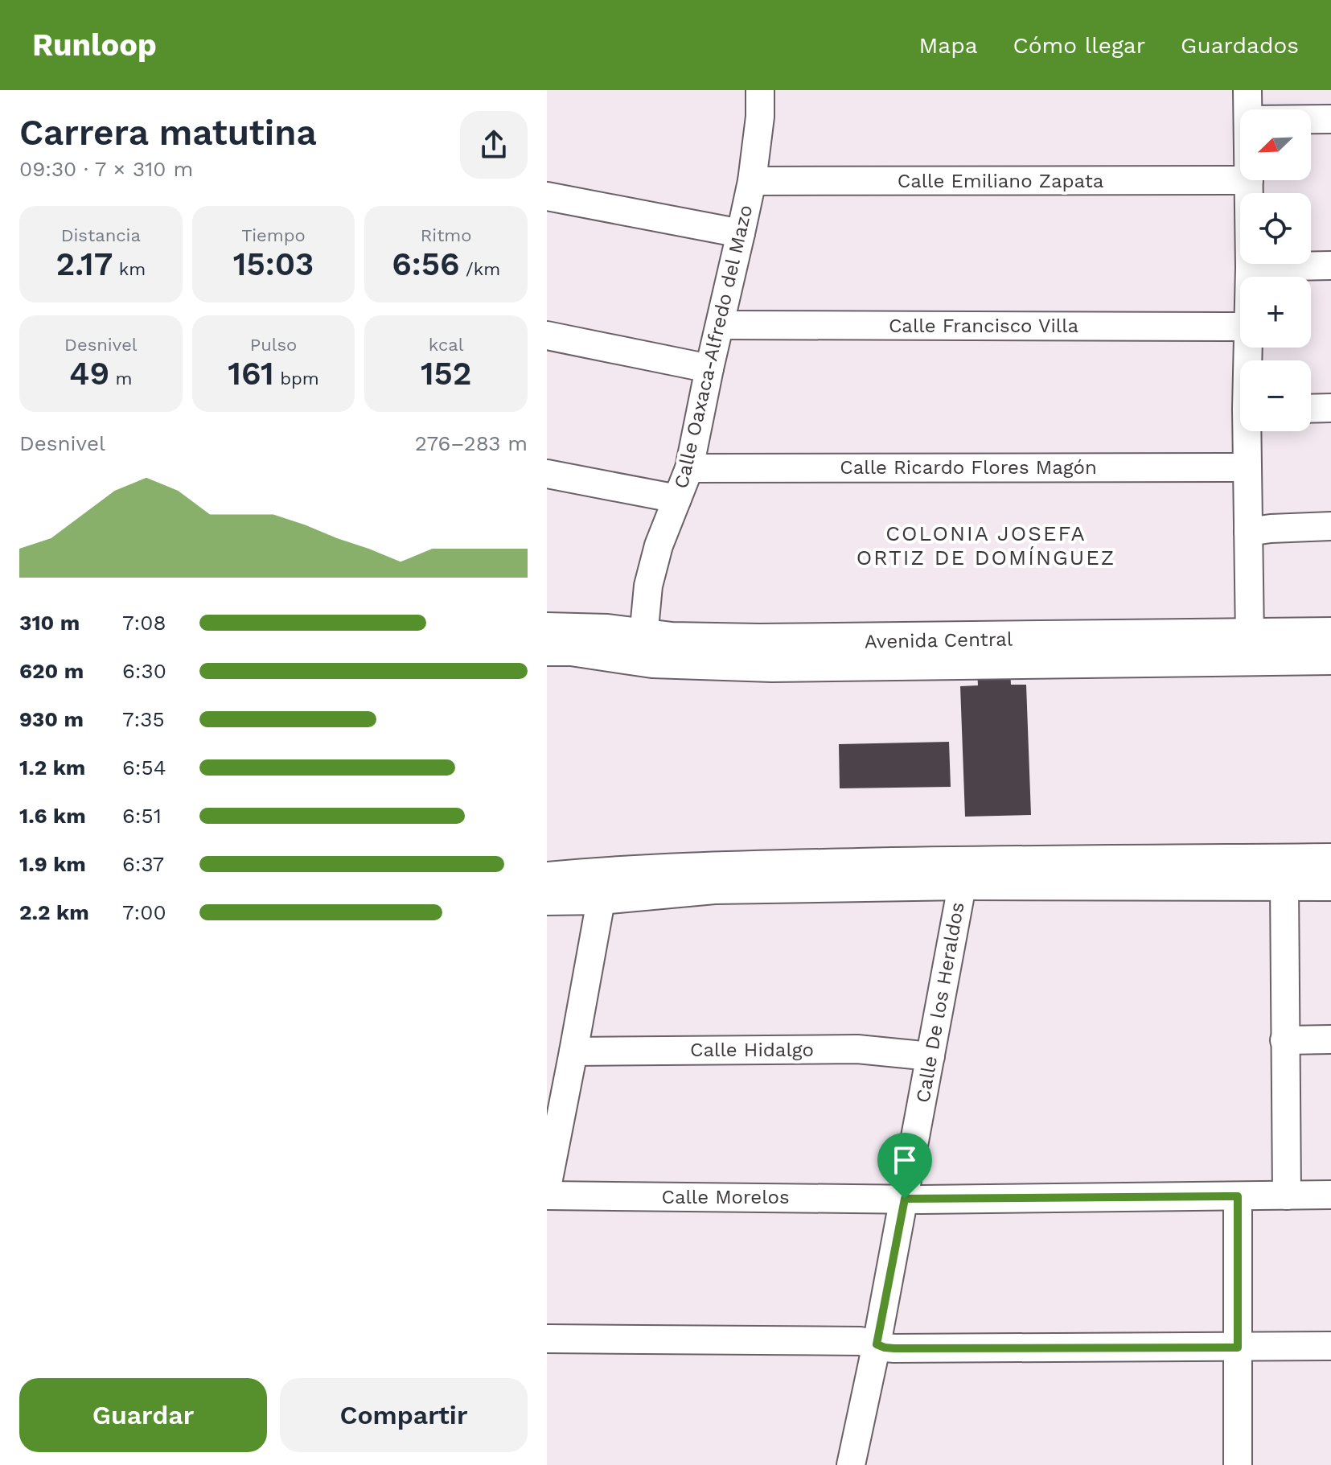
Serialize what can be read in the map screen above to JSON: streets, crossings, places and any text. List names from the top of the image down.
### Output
{
  "streets": {
    "highway": ["Avenida Central"],
    "street": [
      "Calle Emiliano Zapata",
      "Calle Francisco Villa",
      "Calle Oaxaca-Alfredo del Mazo",
      "Calle Ricardo Flores Magón",
      "Calle De los Heraldos",
      "Calle Hidalgo",
      "Calle Morelos"
    ]
  },
  "crossings": [
    ["Calle Emiliano Zapata", "Calle Oaxaca-Alfredo del Mazo"],
    ["Calle Francisco Villa", "Calle Oaxaca-Alfredo del Mazo"],
    ["Calle Oaxaca-Alfredo del Mazo", "Calle Ricardo Flores Magón"],
    ["Calle Oaxaca-Alfredo del Mazo", "Avenida Central"],
    ["Calle De los Heraldos", "Calle Hidalgo"],
    ["Calle De los Heraldos", "Calle Morelos"]
  ],
  "districts": ["COLONIA JOSEFA ORTIZ DE DOMÍNGUEZ"],
  "north": "bottom left",
  "page": {
    "header": "Runloop",
    "nav": ["Mapa", "Cómo llegar", "Guardados"],
    "heading": ["Carrera matutina", "09:30 · 7 × 310 m"],
    "map_buttons": ["+", "−"],
    "stats": [
      ["Distancia", "2.17 km"],
      ["Tiempo", "15:03"],
      ["Ritmo", "6:56 /km"],
      ["Desnivel", "49 m"],
      ["Pulso", "161 bpm"],
      ["kcal", "152"]
    ],
    "chart": ["Desnivel", "276–283 m"],
    "list": [
      {
        "name": "310 m",
        "note": "7:08"
      },
      {
        "name": "620 m",
        "note": "6:30"
      },
      {
        "name": "930 m",
        "note": "7:35"
      },
      {
        "name": "1.2 km",
        "note": "6:54"
      },
      {
        "name": "1.6 km",
        "note": "6:51"
      },
      {
        "name": "1.9 km",
        "note": "6:37"
      },
      {
        "name": "2.2 km",
        "note": "7:00"
      }
    ],
    "buttons": ["Guardar", "Compartir"]
  }
}
